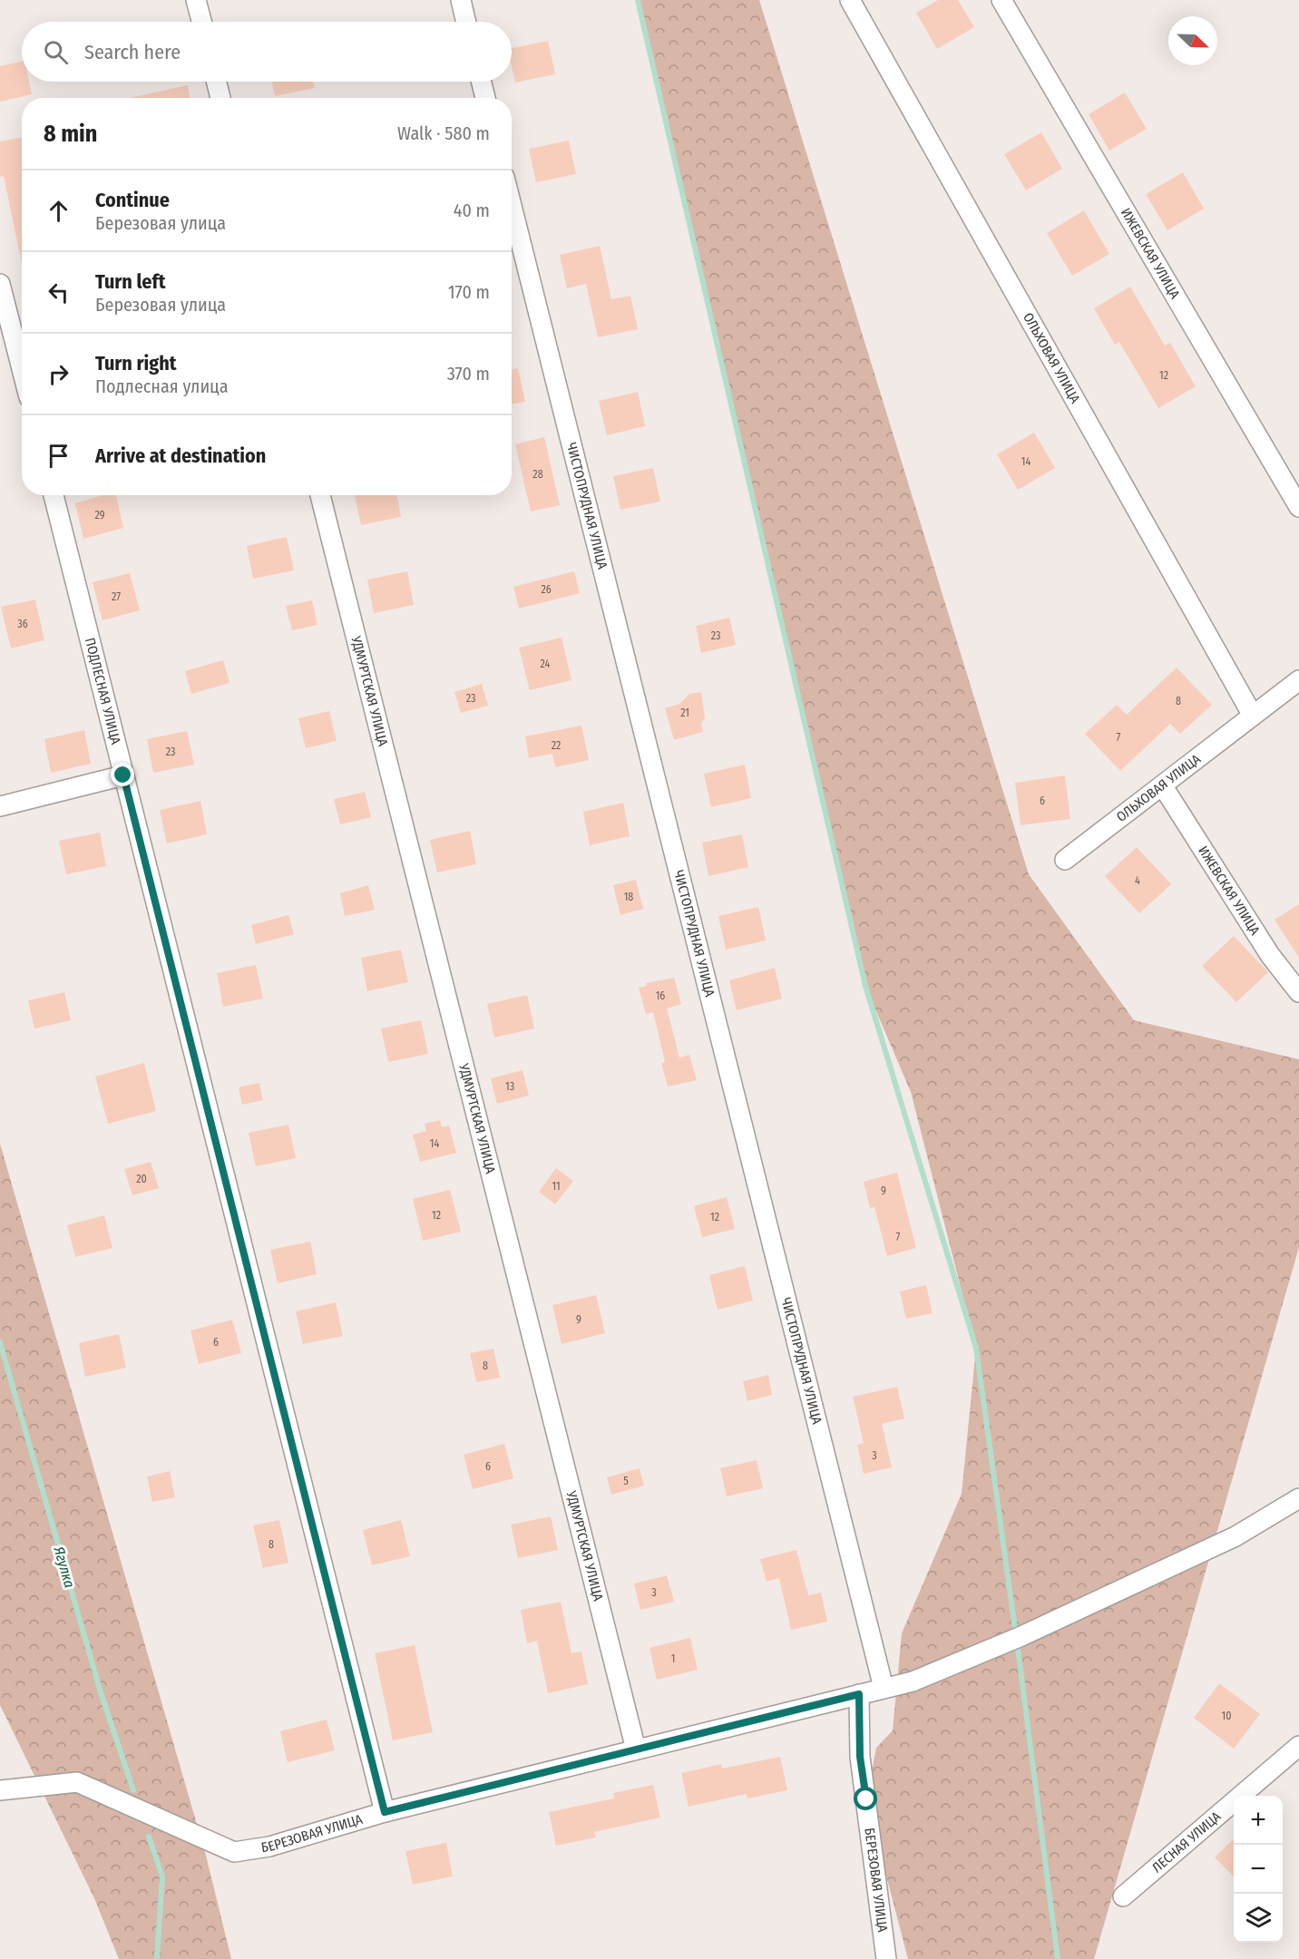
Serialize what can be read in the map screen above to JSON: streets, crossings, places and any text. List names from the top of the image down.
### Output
{
  "streets": {
    "street": [
      "ИЖЕВСКАЯ УЛИЦА",
      "ОЛЬХОВАЯ УЛИЦА",
      "ЧИСТОПРУДНАЯ УЛИЦА",
      "ПОДЛЕСНАЯ УЛИЦА",
      "УДМУРТСКАЯ УЛИЦА",
      "БЕРЕЗОВАЯ УЛИЦА",
      "ЛЕСНАЯ УЛИЦА"
    ]
  },
  "crossings": [
    ["ИЖЕВСКАЯ УЛИЦА", "ОЛЬХОВАЯ УЛИЦА"],
    ["ПОДЛЕСНАЯ УЛИЦА", "БЕРЕЗОВАЯ УЛИЦА"],
    ["УДМУРТСКАЯ УЛИЦА", "БЕРЕЗОВАЯ УЛИЦА"]
  ],
  "water": ["Ягулка"],
  "house_numbers": [
    "12",
    "14",
    "28",
    "29",
    "26",
    "27",
    "36",
    "23",
    "24",
    "23",
    "8",
    "21",
    "7",
    "22",
    "23",
    "6",
    "4",
    "18",
    "16",
    "13",
    "14",
    "20",
    "11",
    "9",
    "12",
    "12",
    "7",
    "9",
    "6",
    "8",
    "3",
    "6",
    "5",
    "8",
    "3",
    "1",
    "10"
  ],
  "north": "bottom right",
  "page": {
    "search": "Search here",
    "heading": ["8 min", "Walk · 580 m"],
    "list": [
      ["Continue", "Березовая улица", "40 m"],
      ["Turn left", "Березовая улица", "170 m"],
      ["Turn right", "Подлесная улица", "370 m"],
      "Arrive at destination"
    ],
    "map_buttons": ["+", "−"]
  }
}
